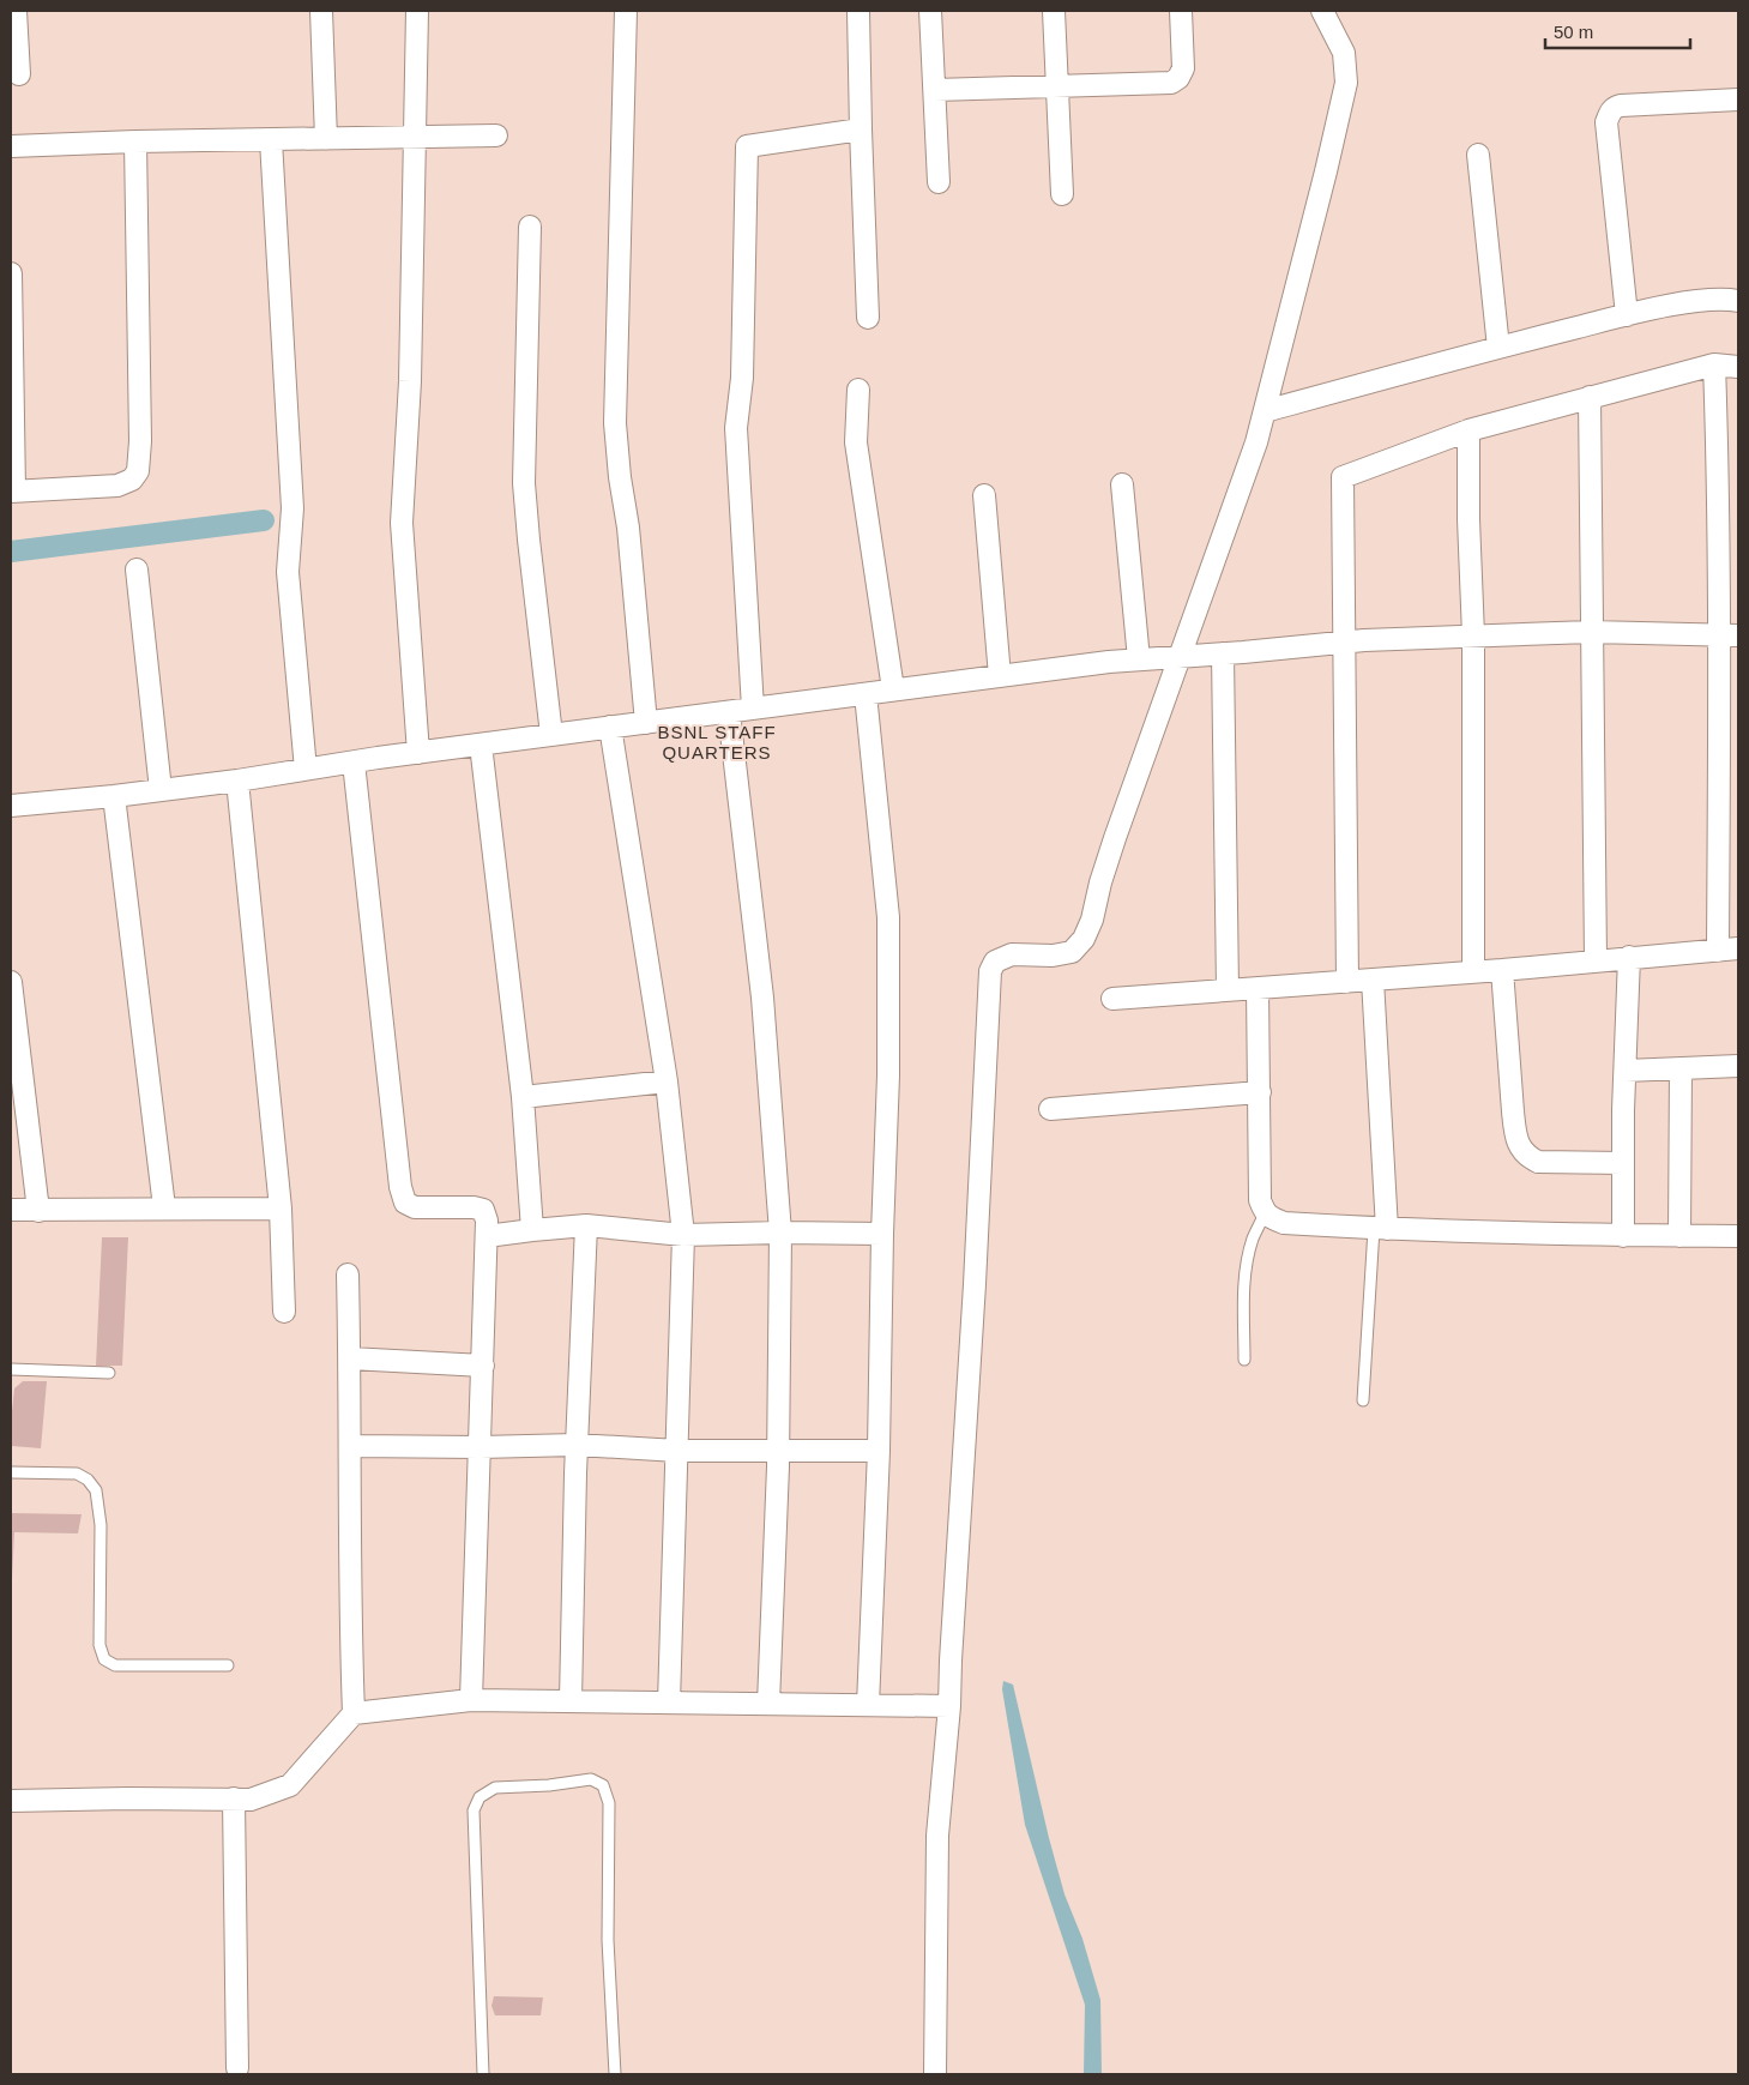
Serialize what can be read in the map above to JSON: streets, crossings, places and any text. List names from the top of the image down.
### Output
{
  "districts": ["BSNL STAFF QUARTERS"],
  "scale_bar": "50 m"
}
